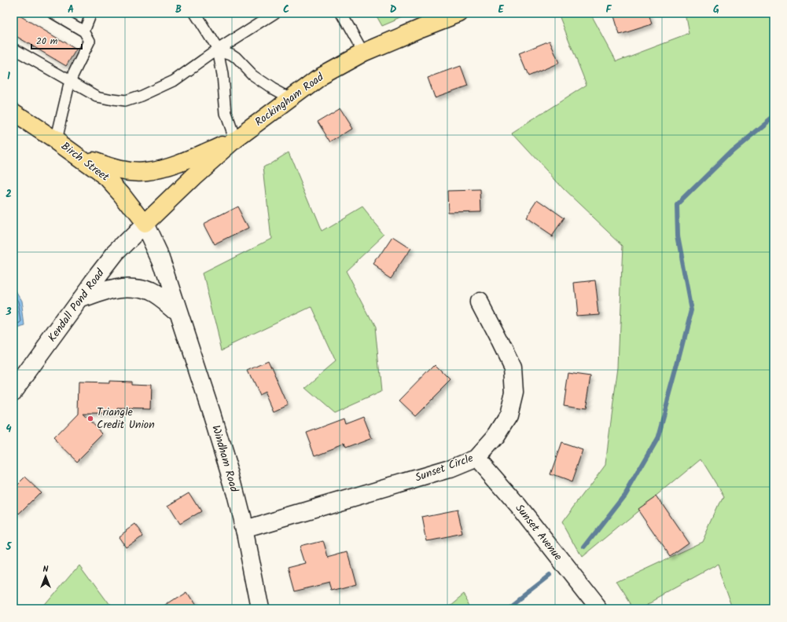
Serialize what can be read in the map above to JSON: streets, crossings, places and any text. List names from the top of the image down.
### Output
{
  "streets": {
    "main road": ["Rockingham Road", "Birch Street"],
    "street": [
      "Kendall Pond Road",
      "Windham Road",
      "Sunset Circle",
      "Sunset Avenue"
    ]
  },
  "crossings": [
    ["Rockingham Road", "Birch Street"],
    ["Rockingham Road", "Kendall Pond Road"],
    ["Rockingham Road", "Windham Road"],
    ["Birch Street", "Kendall Pond Road"],
    ["Birch Street", "Windham Road"],
    ["Kendall Pond Road", "Windham Road"],
    ["Windham Road", "Sunset Circle"],
    ["Sunset Circle", "Sunset Avenue"]
  ],
  "places": ["Triangle Credit Union"],
  "scale_bar": "20 m",
  "north": "top",
  "grid": {
    "columns": [
      "A",
      "B",
      "C",
      "D",
      "E",
      "F",
      "G"
    ],
    "rows": [
      "1",
      "2",
      "3",
      "4",
      "5"
    ]
  }
}
